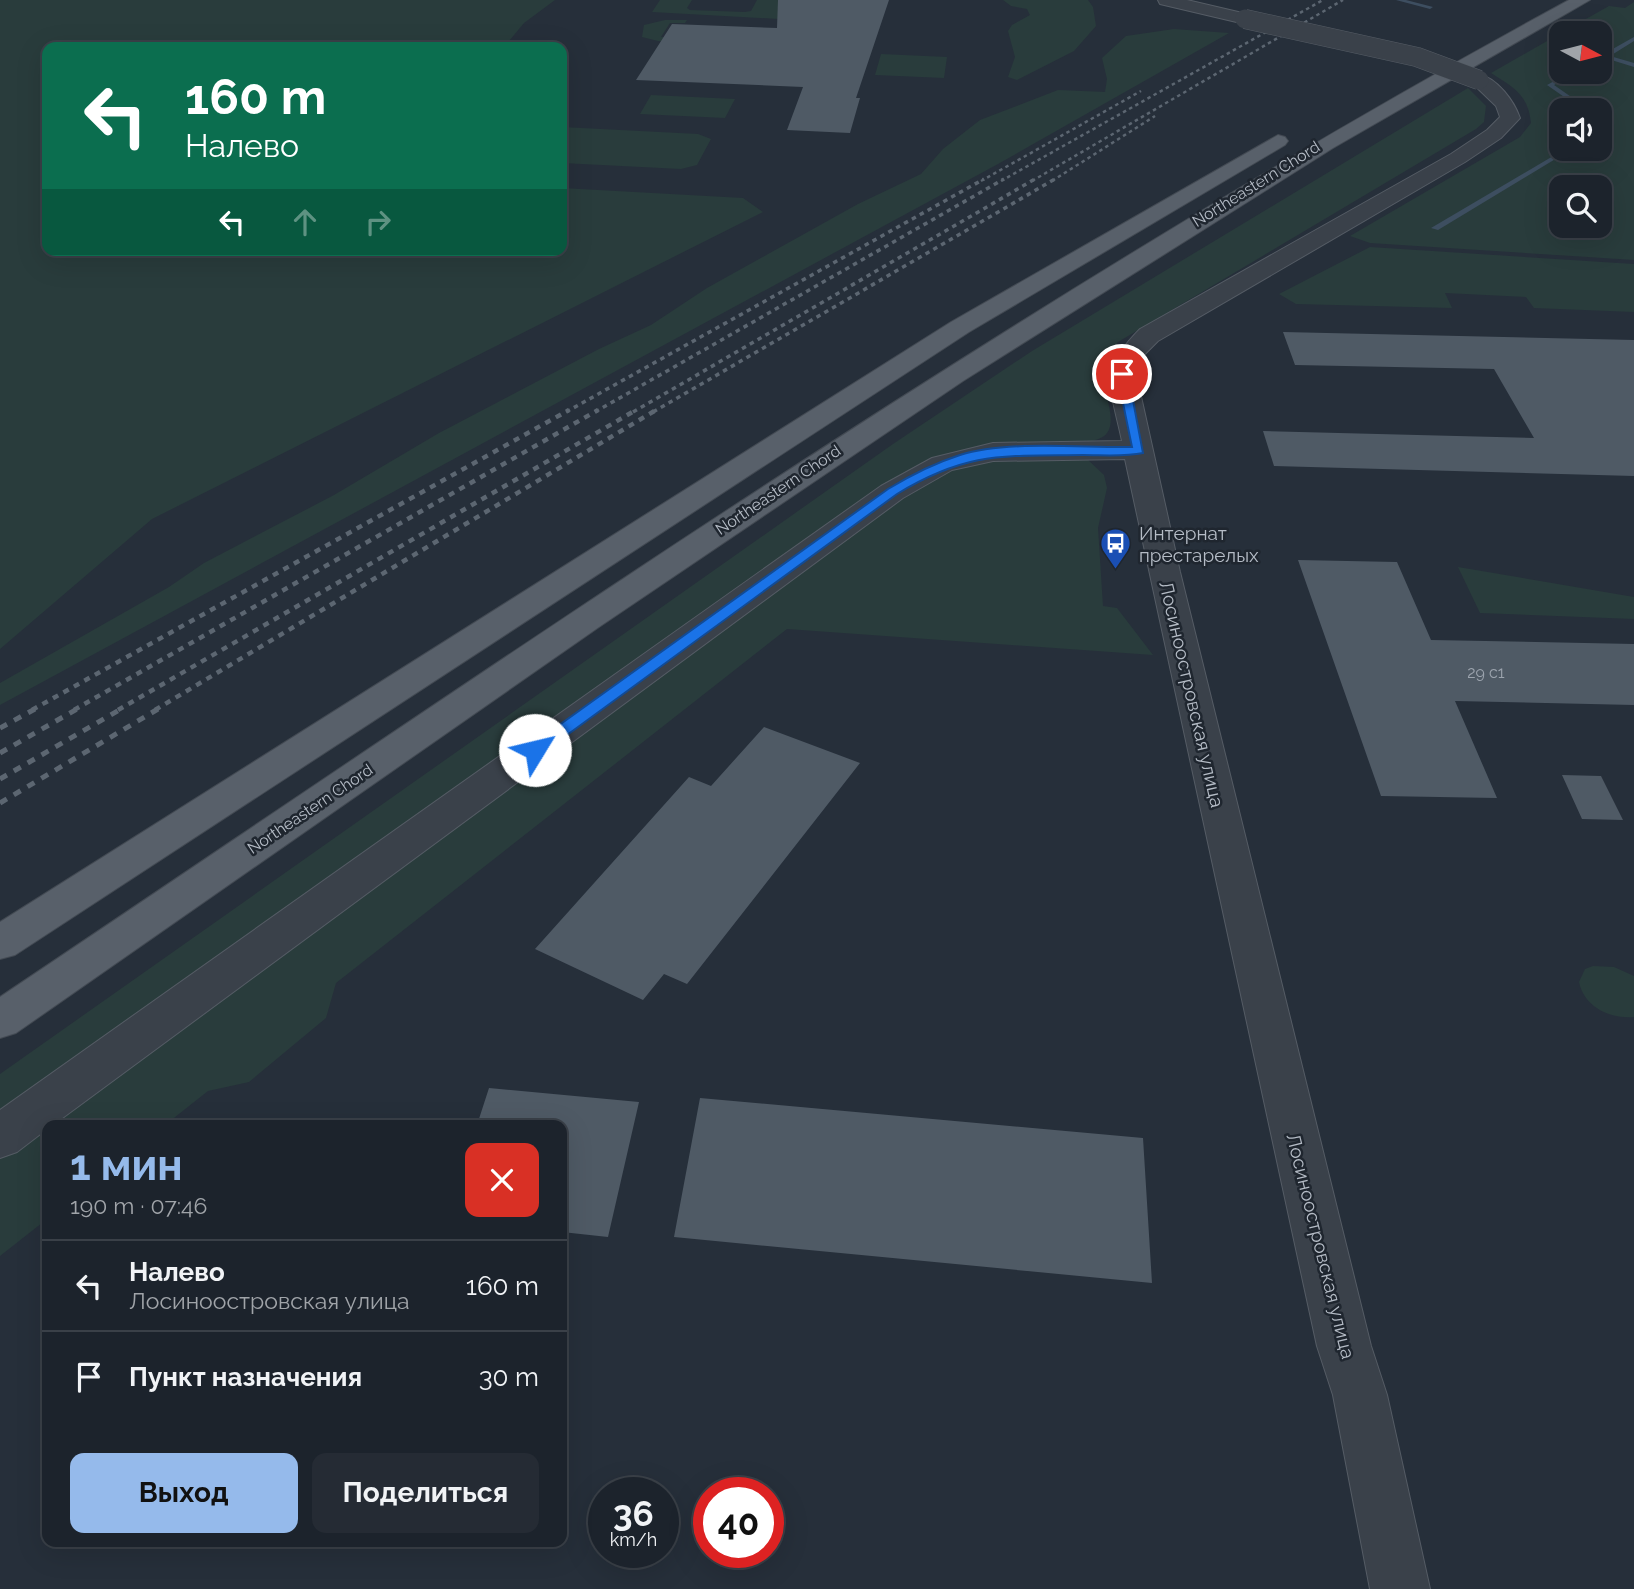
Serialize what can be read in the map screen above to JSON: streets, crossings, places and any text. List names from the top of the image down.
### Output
{
  "streets": {
    "main road": ["Northeastern Chord"],
    "street": ["Лосиноостровская улица"]
  },
  "places": {
    "bus stop": ["Интернат престарелых"]
  },
  "house_numbers": ["29 с1"],
  "north": "right",
  "page": {
    "turn": ["160 m", "Налево"],
    "heading": ["1 мин", "190 m · 07:46"],
    "list": [
      {
        "name": "Налево",
        "note": "Лосиноостровская улица",
        "value": "160 m"
      },
      {
        "name": "Пункт назначения",
        "value": "30 m"
      }
    ],
    "buttons": ["Выход", "Поделиться"],
    "speed": "36 km/h",
    "limit": "40"
  }
}
